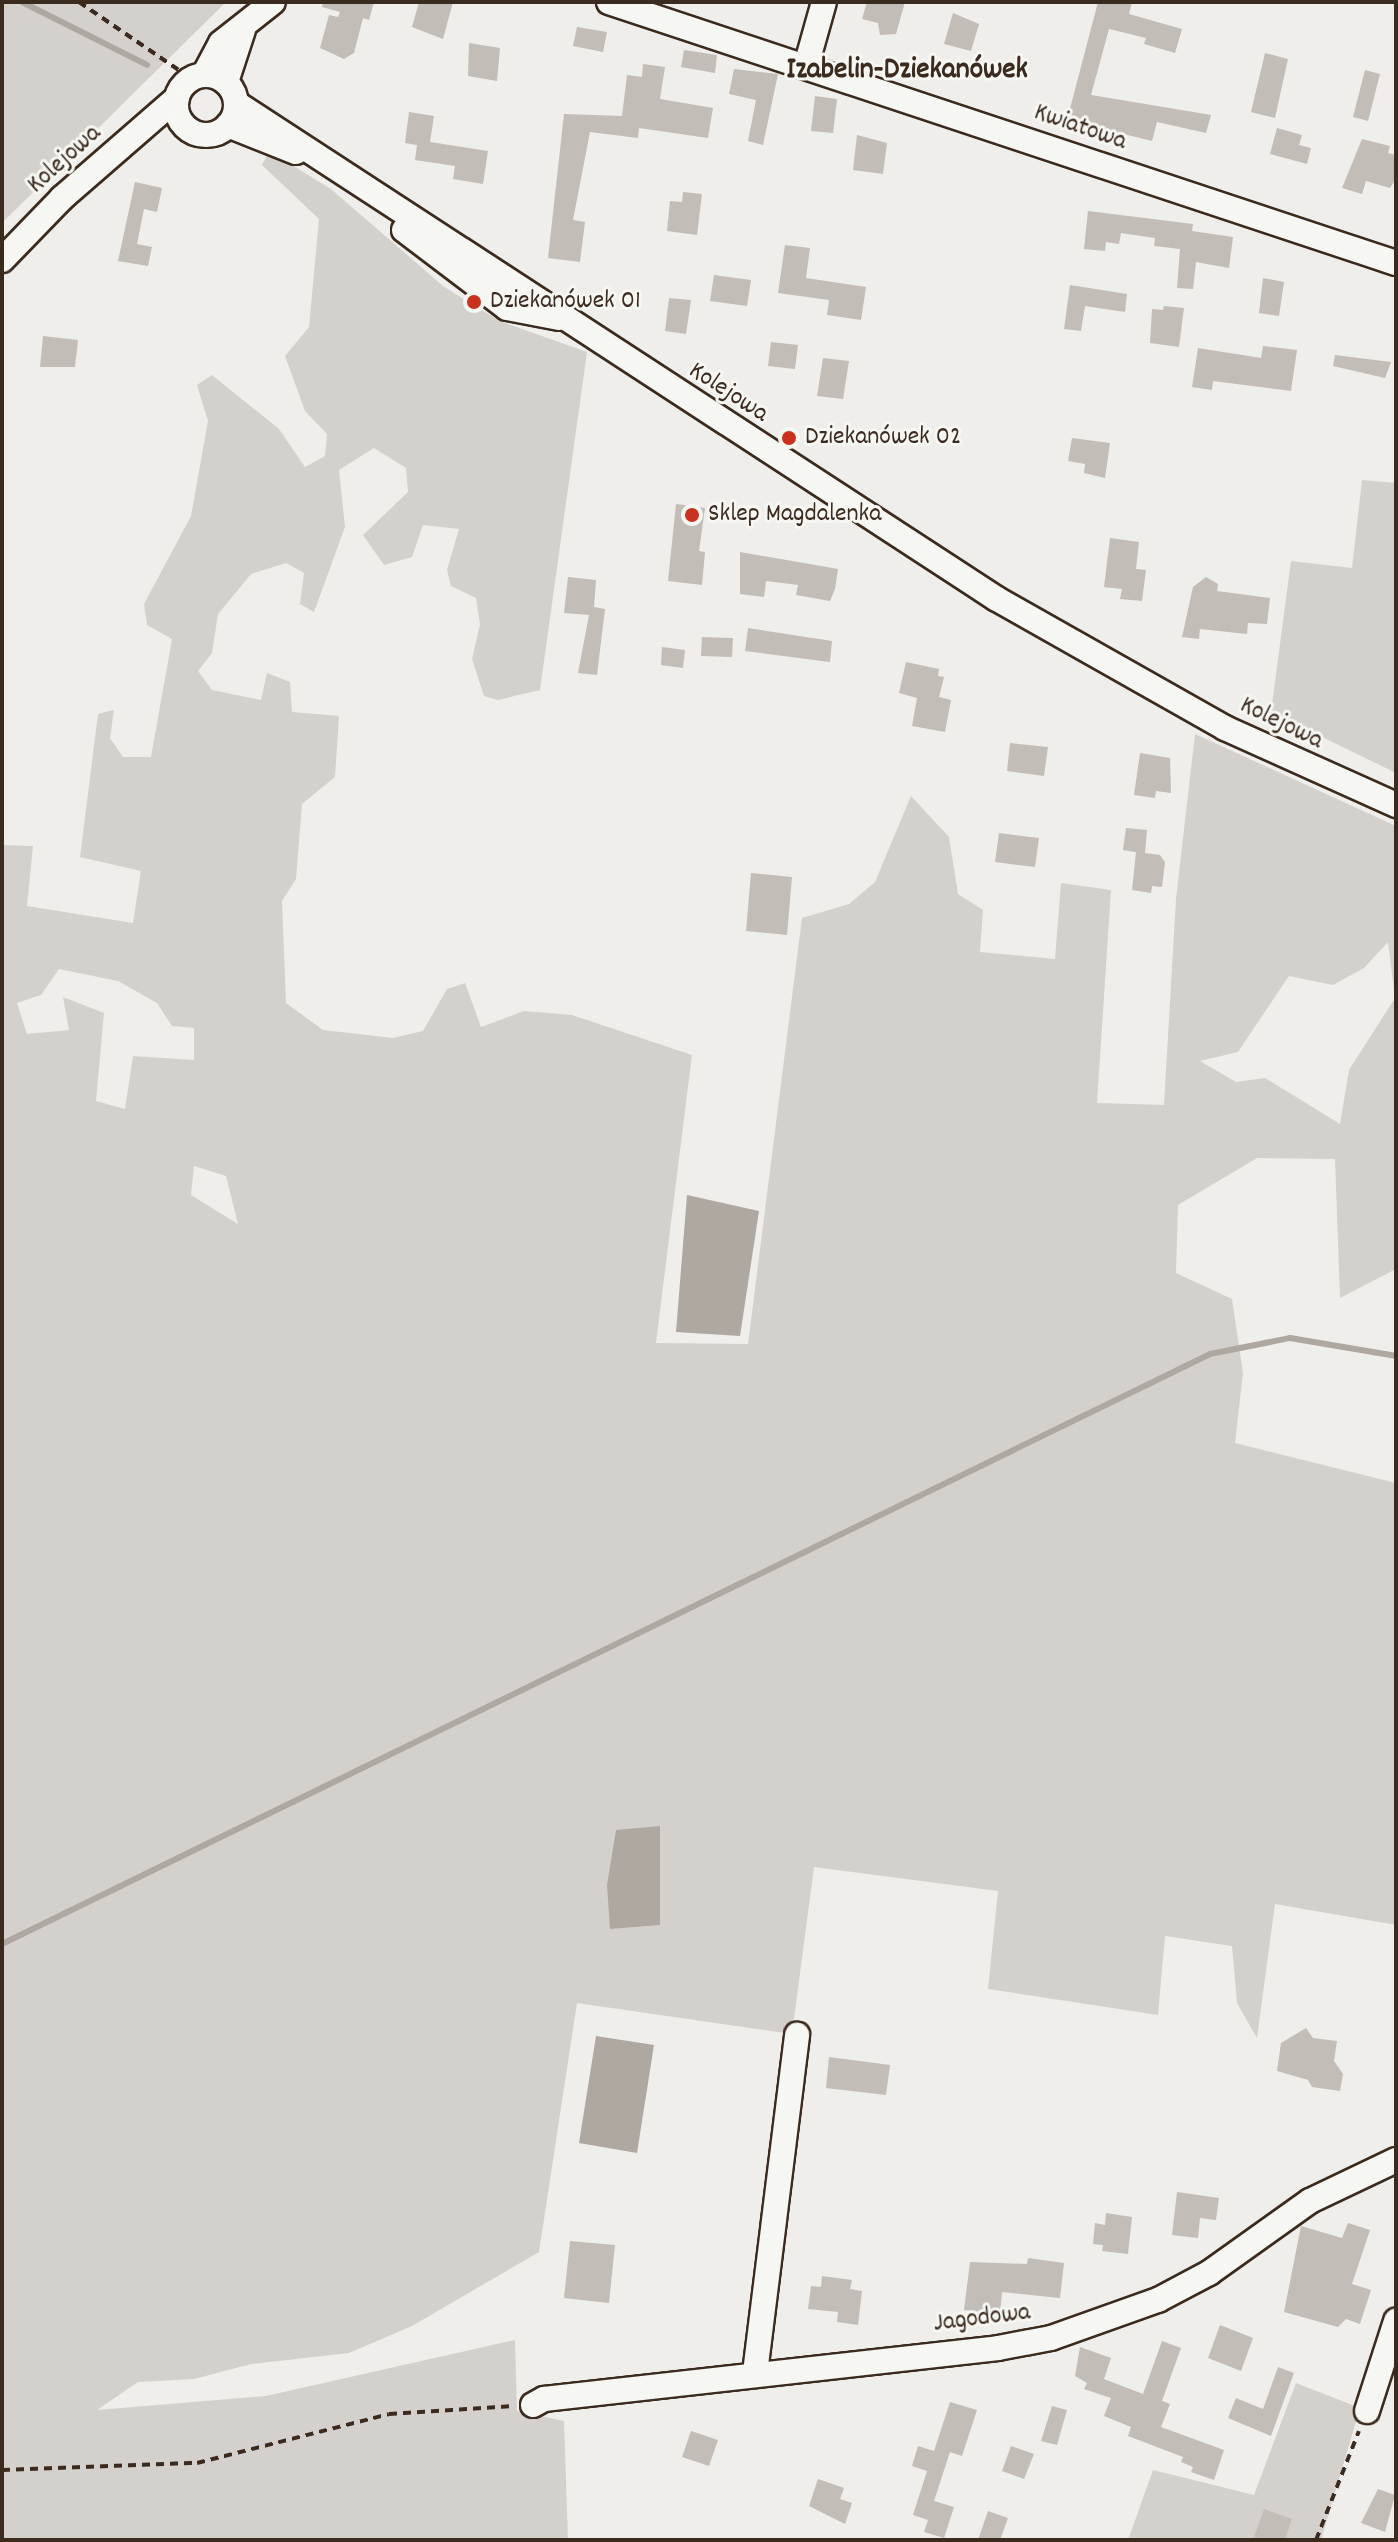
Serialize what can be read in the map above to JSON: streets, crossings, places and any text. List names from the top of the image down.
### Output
{
  "streets": {
    "street": ["Kwiatowa", "Kolejowa", "Jagodowa"]
  },
  "districts": ["Izabelin-Dziekanówek"],
  "places": ["Dziekanówek 01", "Dziekanówek 02", "Sklep Magdalenka"]
}
